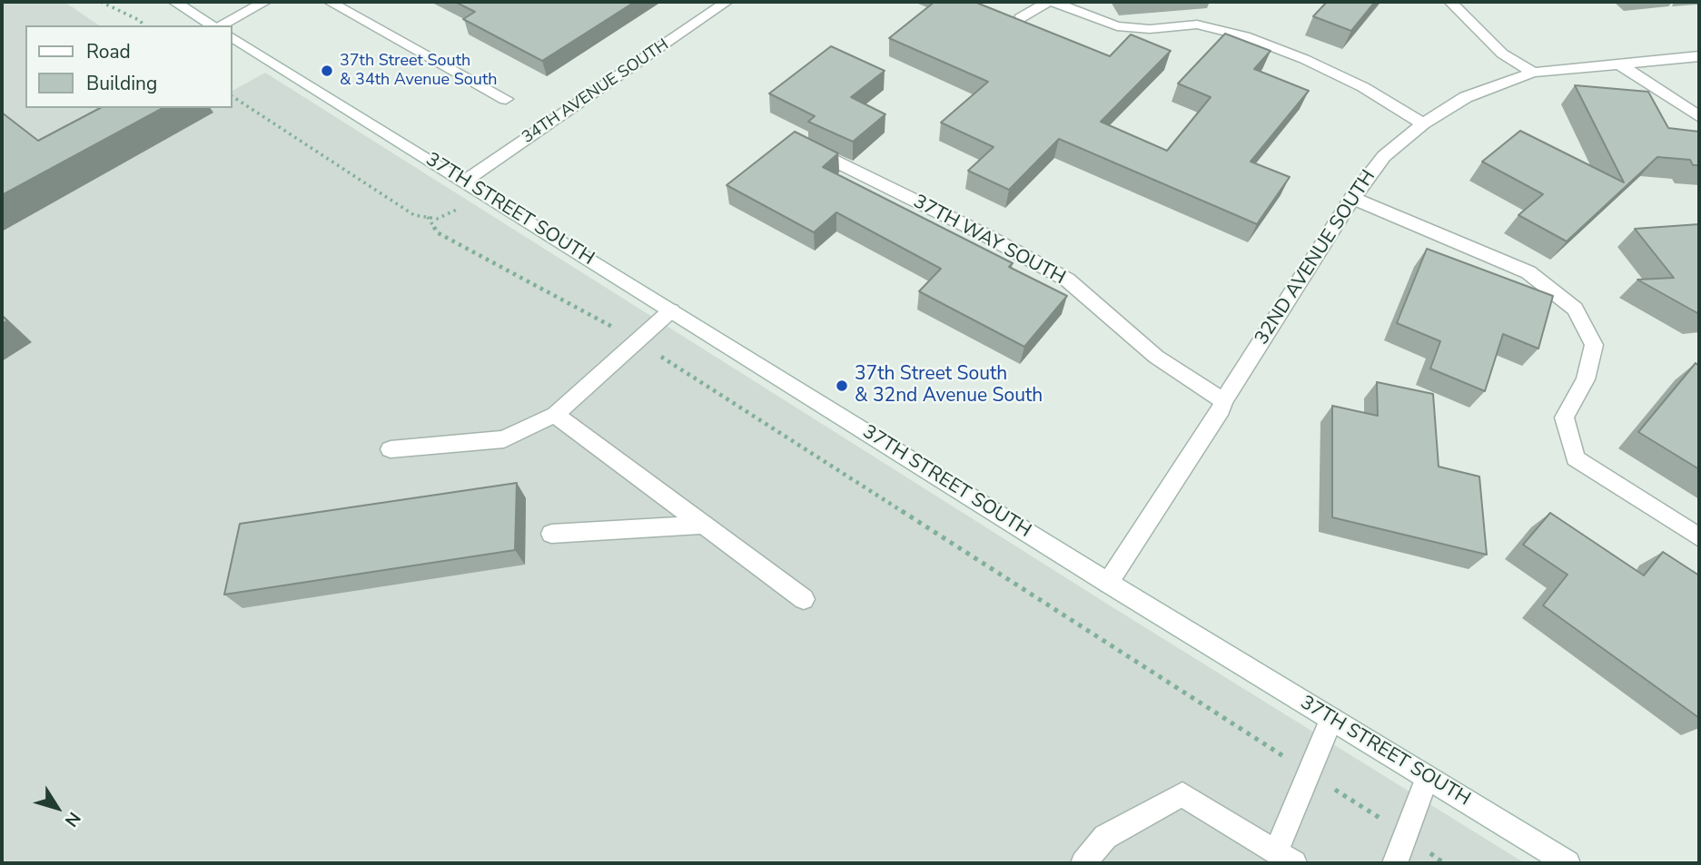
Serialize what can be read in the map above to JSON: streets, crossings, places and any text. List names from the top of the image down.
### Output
{
  "streets": {
    "street": [
      "34TH AVENUE SOUTH",
      "37TH STREET SOUTH",
      "37TH WAY SOUTH",
      "32ND AVENUE SOUTH"
    ]
  },
  "crossings": [
    ["34TH AVENUE SOUTH", "37TH STREET SOUTH"],
    ["37TH STREET SOUTH", "32ND AVENUE SOUTH"],
    ["37TH WAY SOUTH", "32ND AVENUE SOUTH"]
  ],
  "places": ["37th Street South & 34th Avenue South", "37th Street South & 32nd Avenue South"],
  "legend": ["Road", "Building"],
  "north": "bottom right"
}
